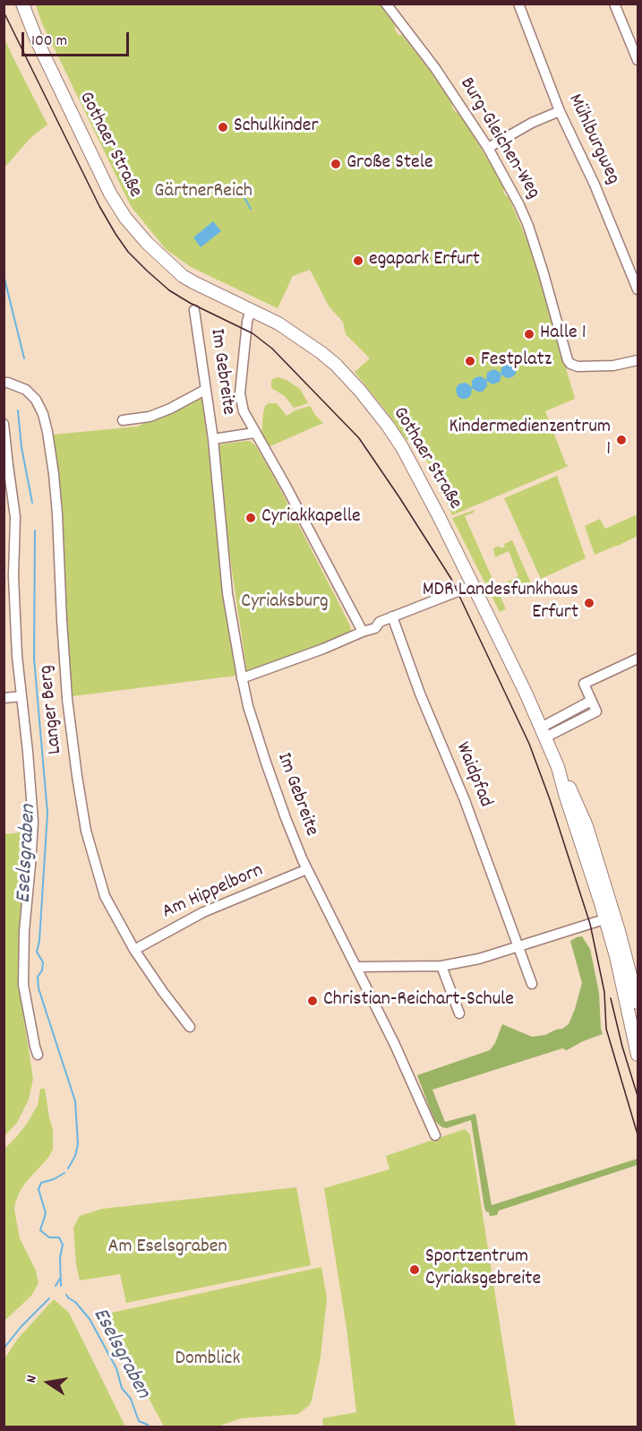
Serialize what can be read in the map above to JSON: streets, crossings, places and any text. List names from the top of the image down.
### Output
{
  "streets": {
    "main road": ["Gothaer Straße"],
    "street": [
      "Burg-Gleichen-Weg",
      "Mühlburgweg",
      "Im Gebreite",
      "Langer Berg",
      "Waidpfad",
      "Am Hippelborn"
    ]
  },
  "crossings": [
    ["Im Gebreite", "Am Hippelborn"],
    ["Langer Berg", "Am Hippelborn"]
  ],
  "water": ["Eselsgraben"],
  "parks": [
    "GärtnerReich",
    "Cyriaksburg",
    "Am Eselsgraben",
    "Domblick"
  ],
  "places": [
    "Schulkinder",
    "Große Stele",
    "egapark Erfurt",
    "Halle 1",
    "Festplatz",
    "Kindermedienzentrum 1",
    "Cyriakkapelle",
    "MDR Landesfunkhaus Erfurt",
    "Christian-Reichart-Schule",
    "Sportzentrum Cyriaksgebreite"
  ],
  "scale_bar": "100 m",
  "north": "left"
}
